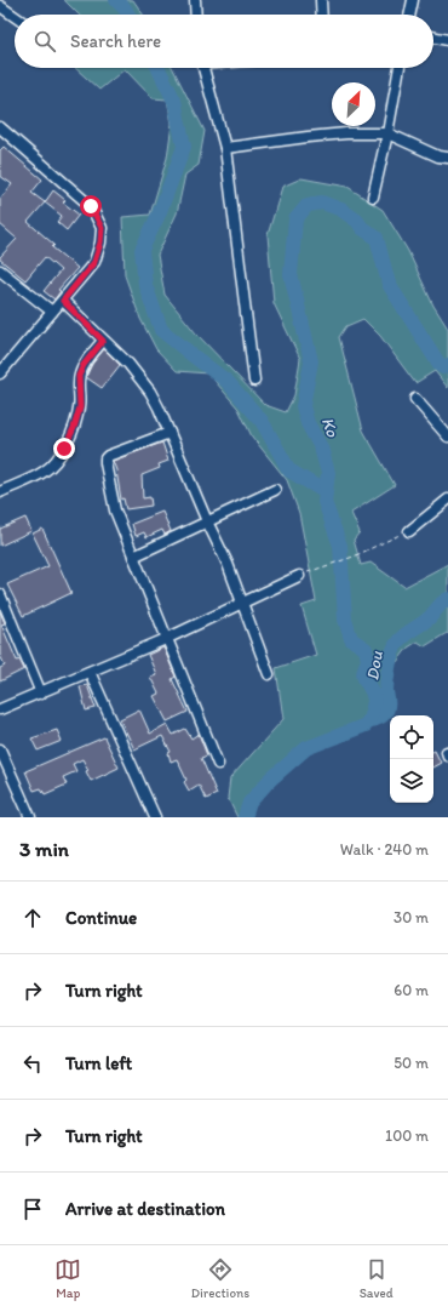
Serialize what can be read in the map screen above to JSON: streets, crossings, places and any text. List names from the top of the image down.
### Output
{
  "water": ["Ko", "Dou"],
  "north": "top right",
  "page": {
    "search": "Search here",
    "heading": ["3 min", "Walk · 240 m"],
    "list": [
      ["Continue", "30 m"],
      ["Turn right", "60 m"],
      ["Turn left", "50 m"],
      ["Turn right", "100 m"],
      "Arrive at destination"
    ],
    "nav": ["Map", "Directions", "Saved"]
  }
}
